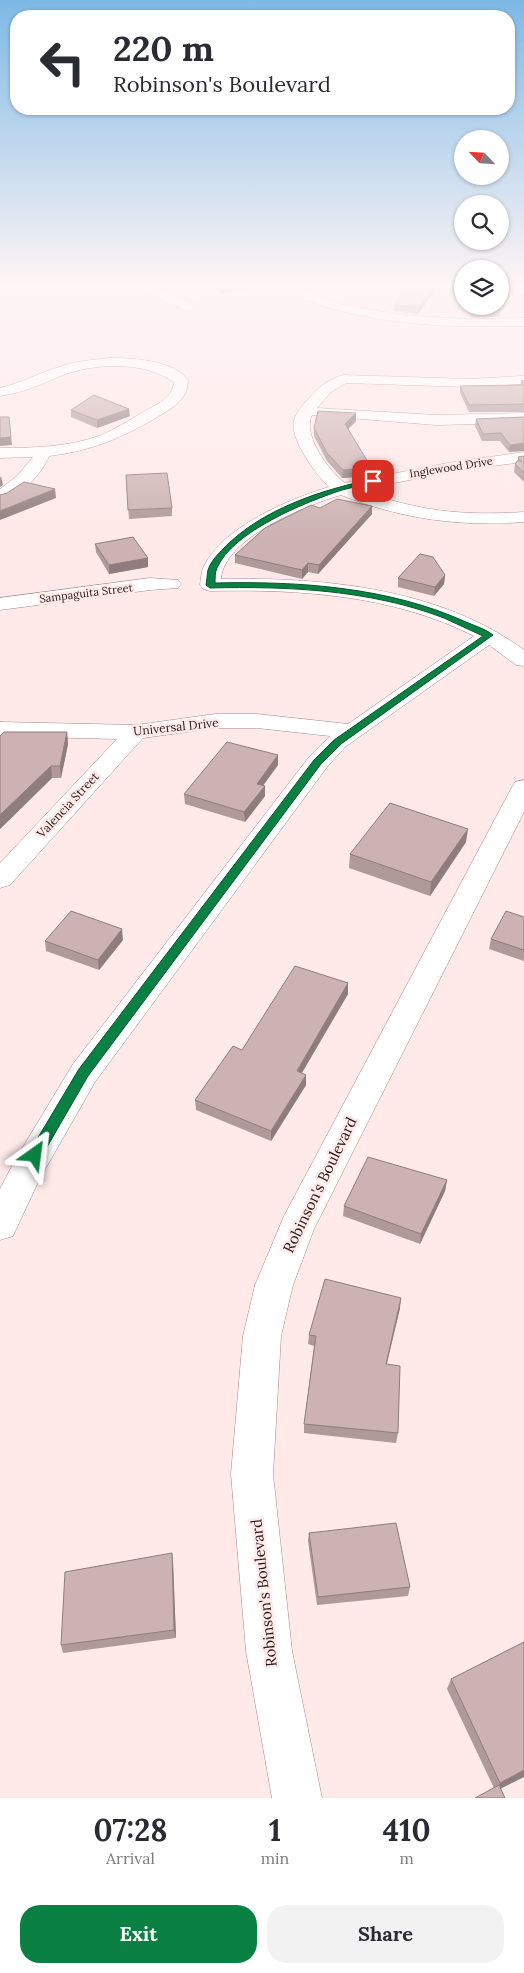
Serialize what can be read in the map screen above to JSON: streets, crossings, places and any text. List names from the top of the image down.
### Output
{
  "streets": {
    "street": [
      "Inglewood Drive",
      "Sampaguita Street",
      "Universal Drive",
      "Valencia Street",
      "Robinson's Boulevard"
    ]
  },
  "crossings": [
    ["Universal Drive", "Valencia Street"]
  ],
  "north": "top left",
  "page": {
    "turn": ["220 m", "Robinson's Boulevard"],
    "eta": [
      "07:28",
      "Arrival",
      "1",
      "min",
      "410",
      "m"
    ],
    "buttons": ["Exit", "Share"]
  }
}
